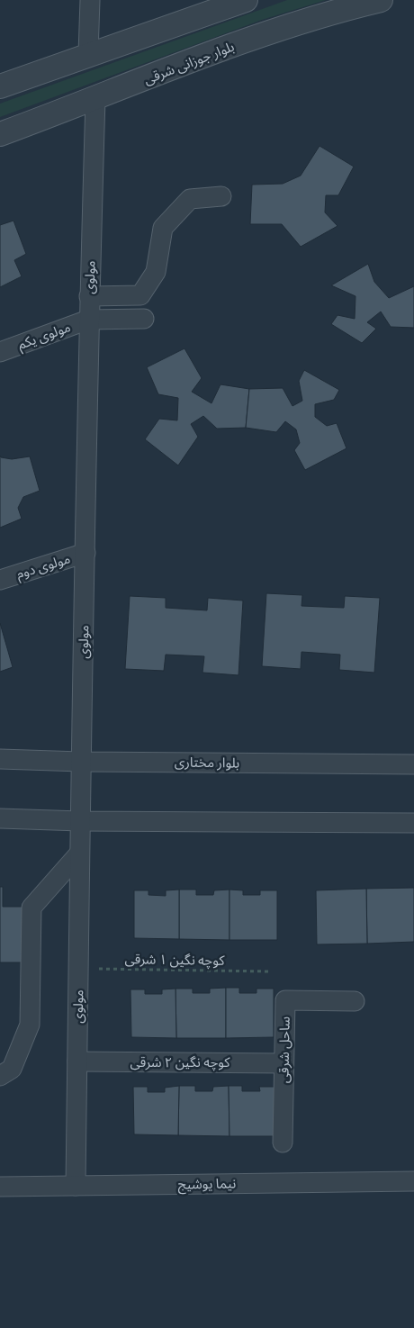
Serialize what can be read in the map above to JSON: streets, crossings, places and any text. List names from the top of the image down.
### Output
{
  "streets": {
    "street": [
      "بلوار جوزانی شرقی",
      "مولوی",
      "مولوی یکم",
      "مولوی دوم",
      "بلوار مختاری",
      "ساحل شرقی",
      "کوچه نگین ۲ شرقی",
      "نیما یوشیج"
    ],
    "path": ["کوچه نگین ۱ شرقی"]
  },
  "crossings": [
    ["بلوار جوزانی شرقی", "مولوی"],
    ["مولوی", "مولوی یکم"],
    ["مولوی", "مولوی دوم"],
    ["مولوی", "بلوار مختاری"],
    ["مولوی", "کوچه نگین ۱ شرقی"],
    ["مولوی", "کوچه نگین ۲ شرقی"],
    ["مولوی", "نیما یوشیج"],
    ["ساحل شرقی", "کوچه نگین ۲ شرقی"]
  ]
}
